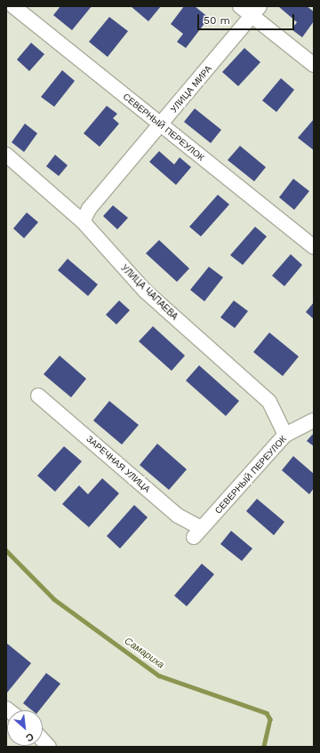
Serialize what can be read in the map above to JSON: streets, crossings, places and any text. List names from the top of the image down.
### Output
{
  "streets": {
    "street": [
      "УЛИЦА МИРА",
      "СЕВЕРНЫЙ ПЕРЕУЛОК",
      "УЛИЦА ЧАПАЕВА",
      "ЗАРЕЧНАЯ УЛИЦА"
    ]
  },
  "crossings": [
    ["УЛИЦА МИРА", "СЕВЕРНЫЙ ПЕРЕУЛОК"],
    ["УЛИЦА МИРА", "УЛИЦА ЧАПАЕВА"],
    ["СЕВЕРНЫЙ ПЕРЕУЛОК", "УЛИЦА ЧАПАЕВА"],
    ["СЕВЕРНЫЙ ПЕРЕУЛОК", "ЗАРЕЧНАЯ УЛИЦА"]
  ],
  "water": ["Самариха"],
  "scale_bar": "50 m",
  "north": "bottom right"
}
